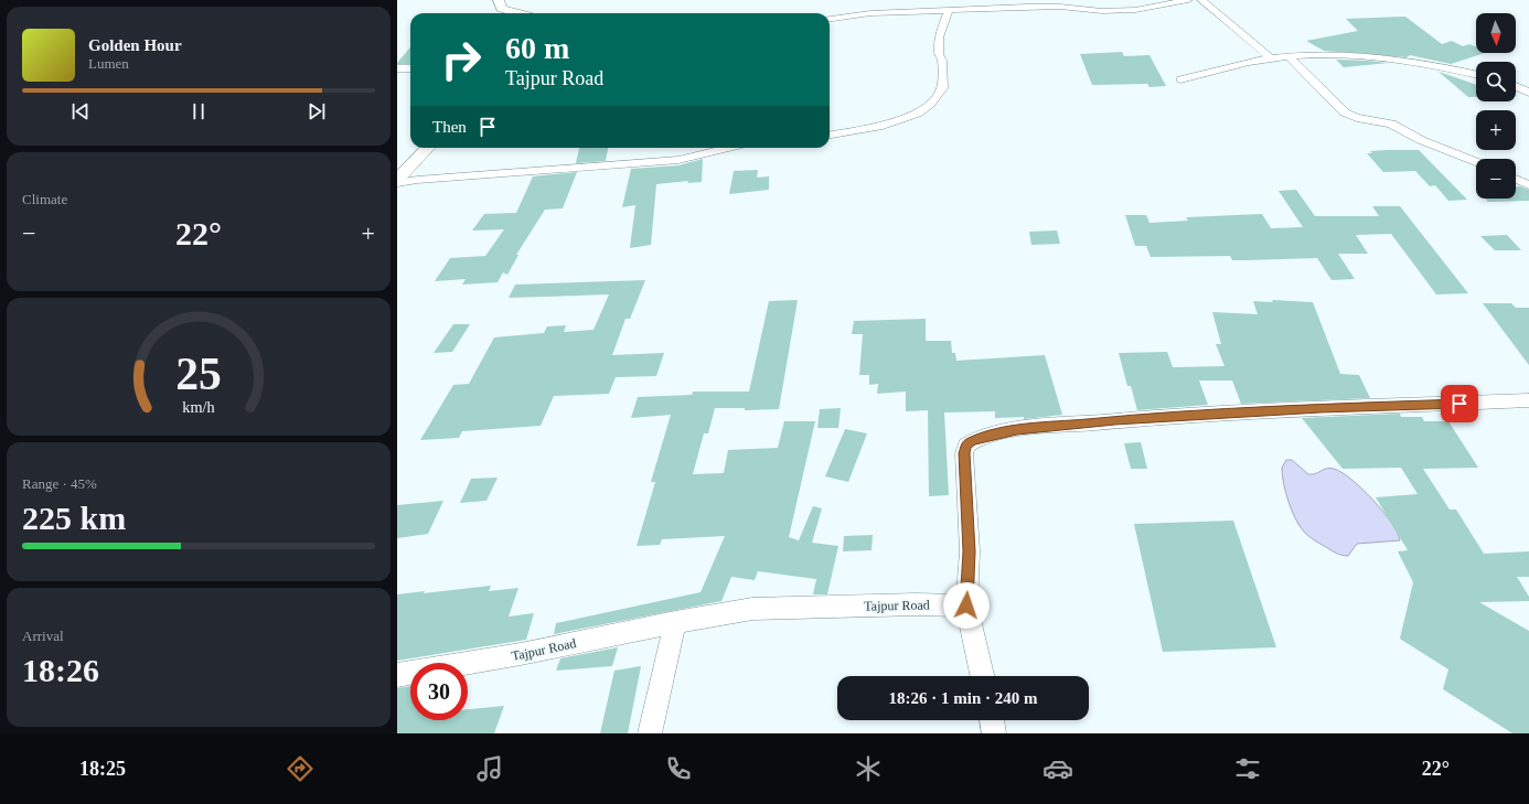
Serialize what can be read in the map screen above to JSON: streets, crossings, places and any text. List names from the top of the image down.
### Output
{
  "streets": {
    "street": ["Tajpur Road"]
  },
  "north": "bottom",
  "page": {
    "map_buttons": ["+", "−"],
    "turn": ["60 m", "Tajpur Road"],
    "song": ["Golden Hour", "Lumen"],
    "then": "Then",
    "tile": [
      "Climate",
      ["Range · 45%", "225 km"],
      ["Arrival", "18:26"]
    ],
    "heat": ["−", "22°", "+"],
    "limit": "30",
    "trip": "18:26 · 1 min · 240 m",
    "tabs": ["18:25", "22°"],
    "gauge": ["25", "km/h"]
  }
}
